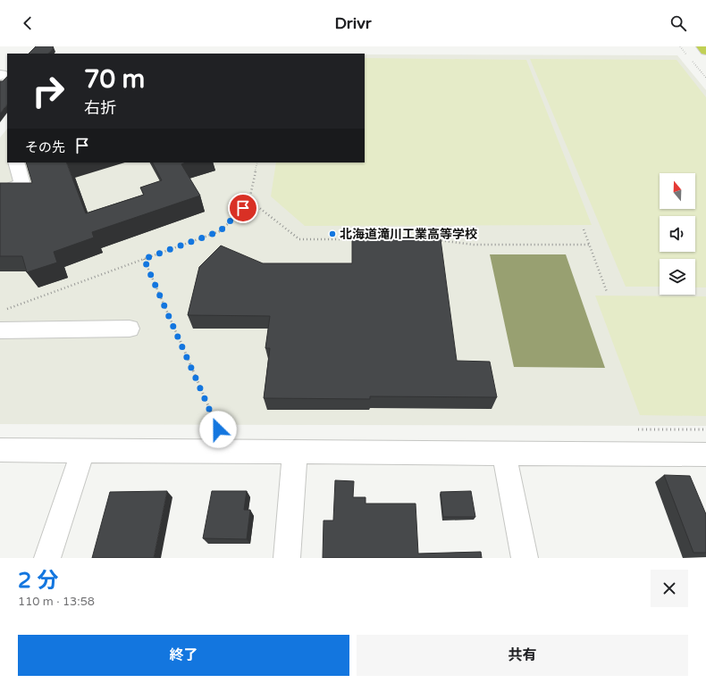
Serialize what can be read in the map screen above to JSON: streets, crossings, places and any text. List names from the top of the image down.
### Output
{
  "places": ["北海道滝川工業高等学校"],
  "north": "top",
  "page": {
    "header": "Drivr",
    "turn": ["70 m", "右折"],
    "then": "その先",
    "heading": ["2 分", "110 m · 13:58"],
    "buttons": ["終了", "共有"]
  }
}
